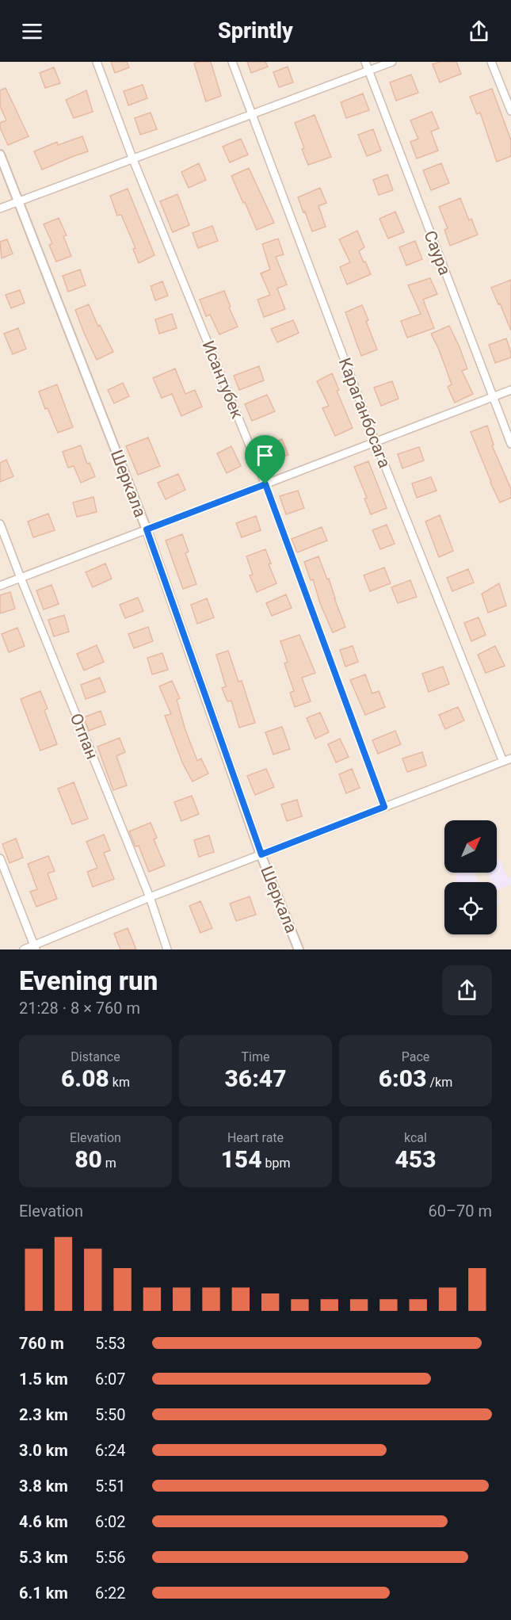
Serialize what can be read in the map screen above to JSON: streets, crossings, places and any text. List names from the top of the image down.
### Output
{
  "streets": {
    "street": [
      "Саура",
      "Исантубек",
      "Караганбосага",
      "Шеркала",
      "Отпан"
    ]
  },
  "north": "top right",
  "page": {
    "header": "Sprintly",
    "heading": ["Evening run", "21:28 · 8 × 760 m"],
    "stats": [
      ["Distance", "6.08 km"],
      ["Time", "36:47"],
      ["Pace", "6:03 /km"],
      ["Elevation", "80 m"],
      ["Heart rate", "154 bpm"],
      ["kcal", "453"]
    ],
    "chart": ["Elevation", "60–70 m"],
    "list": [
      {
        "name": "760 m",
        "note": "5:53"
      },
      {
        "name": "1.5 km",
        "note": "6:07"
      },
      {
        "name": "2.3 km",
        "note": "5:50"
      },
      {
        "name": "3.0 km",
        "note": "6:24"
      },
      {
        "name": "3.8 km",
        "note": "5:51"
      },
      {
        "name": "4.6 km",
        "note": "6:02"
      },
      {
        "name": "5.3 km",
        "note": "5:56"
      },
      {
        "name": "6.1 km",
        "note": "6:22"
      }
    ]
  }
}
